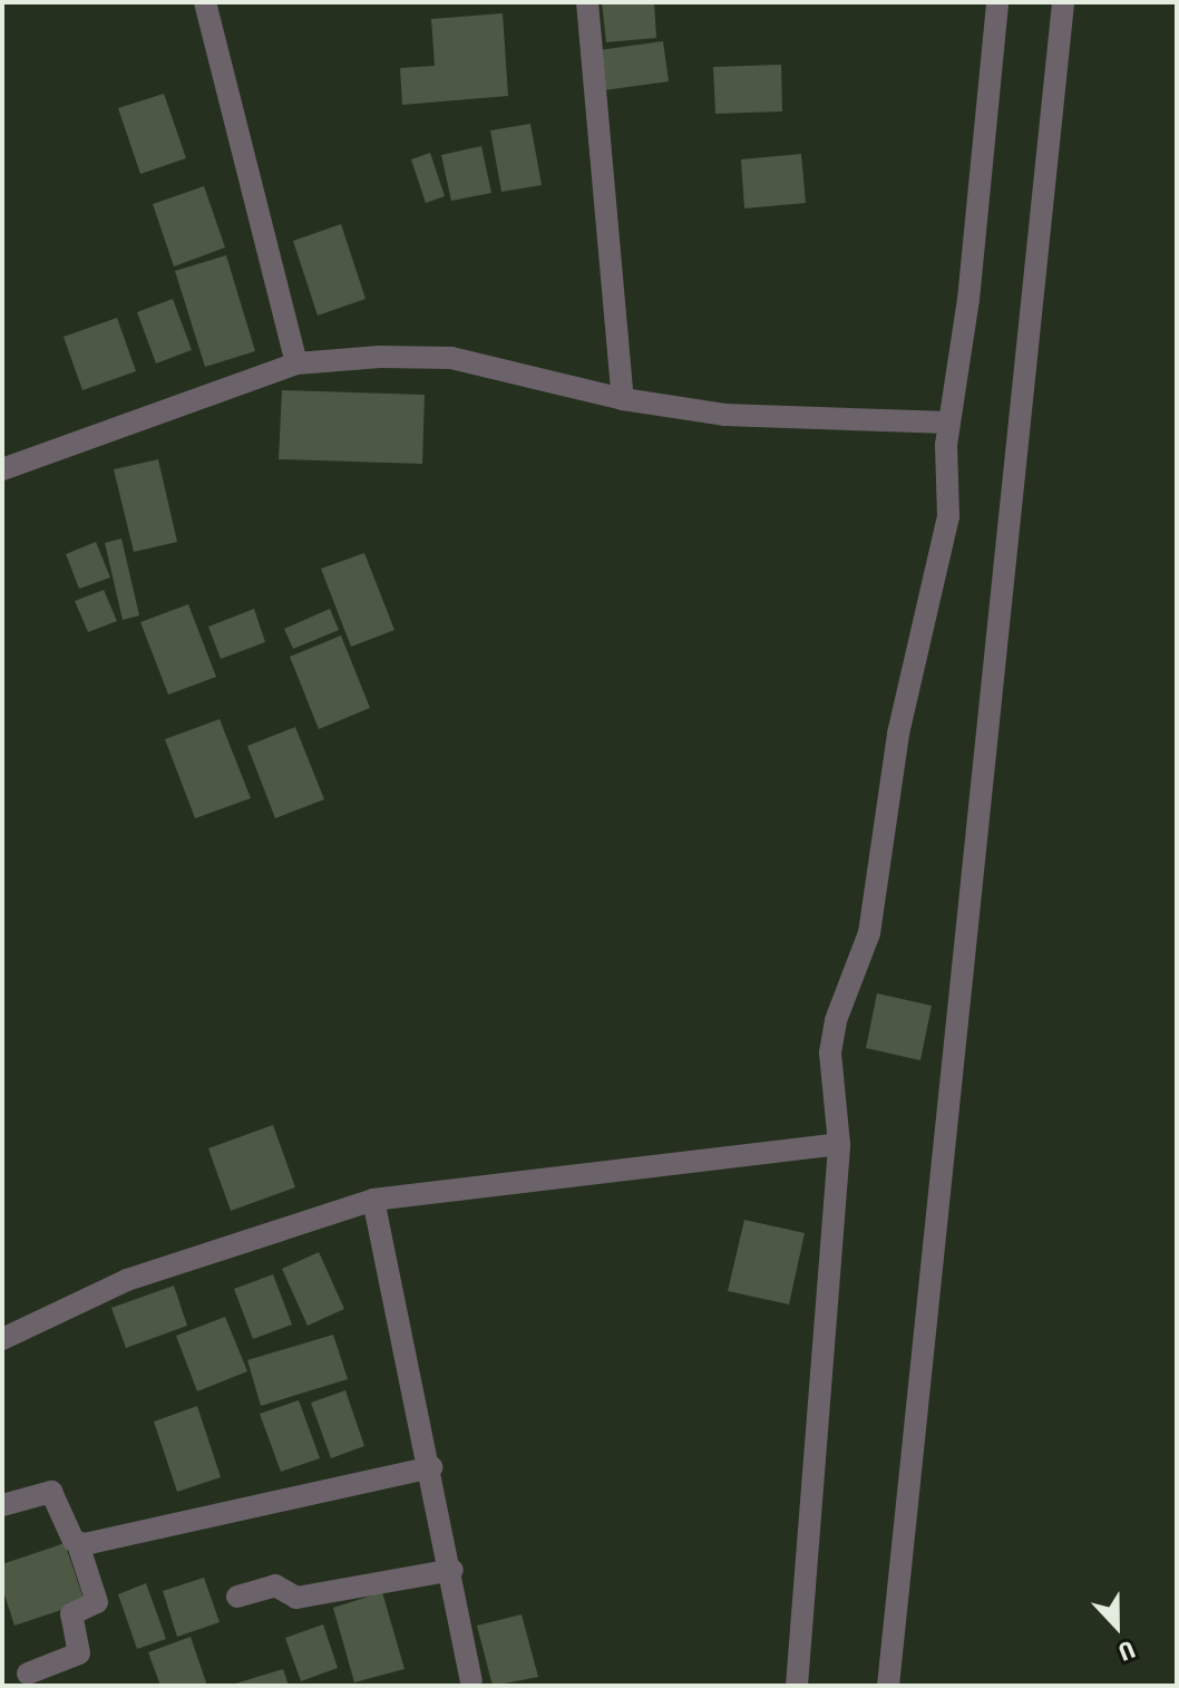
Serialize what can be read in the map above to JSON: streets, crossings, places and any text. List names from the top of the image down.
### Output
{
  "north": "bottom"
}
